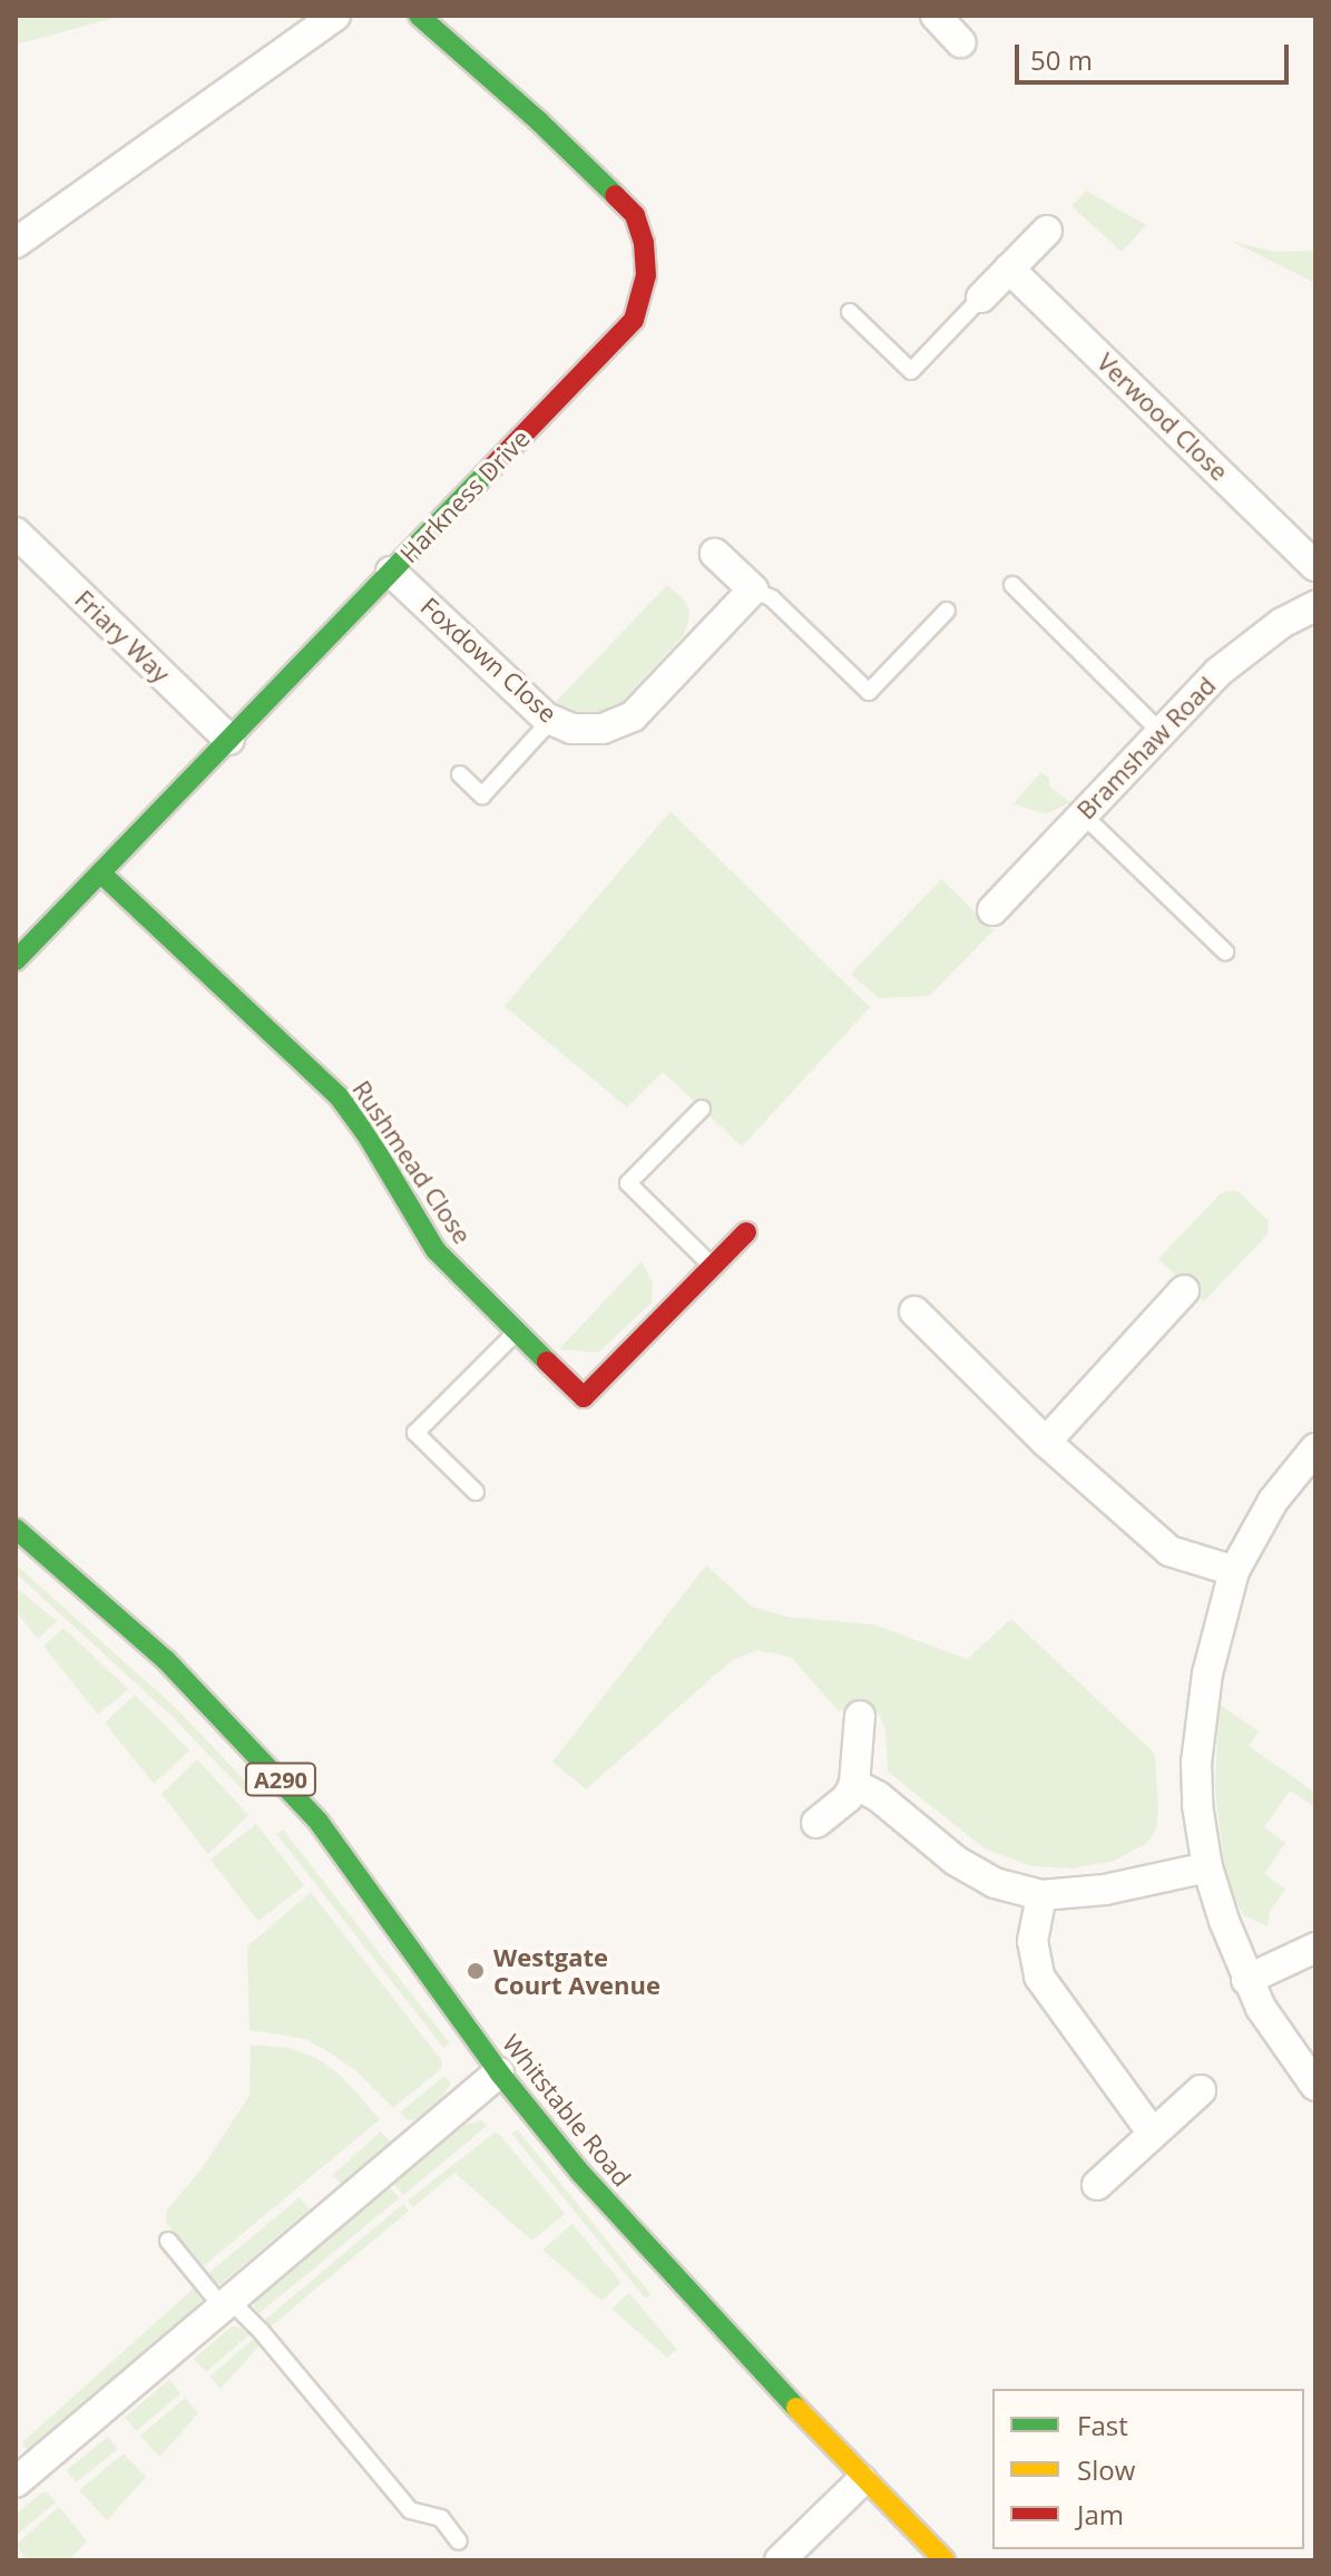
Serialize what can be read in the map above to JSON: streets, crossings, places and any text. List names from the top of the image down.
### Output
{
  "streets": {
    "street": [
      "Verwood Close",
      "Harkness Drive",
      "Friary Way",
      "Foxdown Close",
      "Bramshaw Road",
      "Rushmead Close",
      "A290",
      "Whitstable Road"
    ]
  },
  "crossings": [
    ["Harkness Drive", "Friary Way"],
    ["Harkness Drive", "Foxdown Close"],
    ["Harkness Drive", "Rushmead Close"]
  ],
  "places": ["Westgate Court Avenue"],
  "legend": ["Fast", "Slow", "Jam"],
  "scale_bar": "50 m"
}
